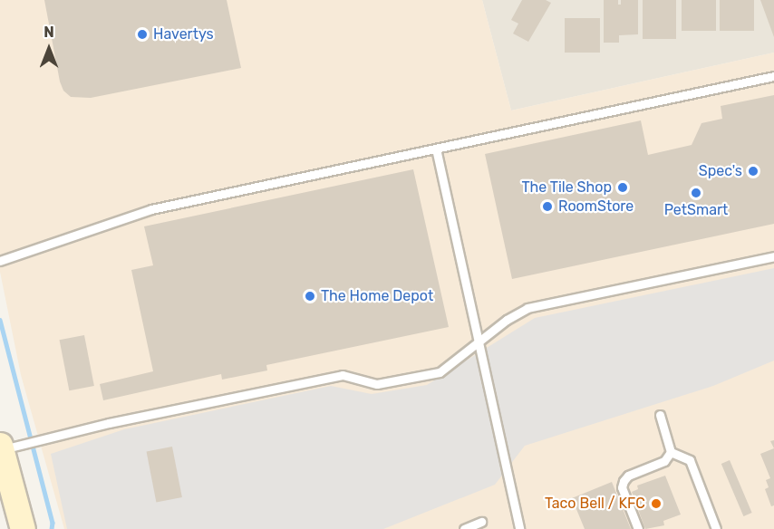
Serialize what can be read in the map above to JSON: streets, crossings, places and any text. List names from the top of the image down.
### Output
{
  "places": [
    "Havertys",
    "Spec's",
    "The Tile Shop",
    "PetSmart",
    "RoomStore",
    "The Home Depot",
    "Taco Bell / KFC"
  ],
  "north": "top"
}
